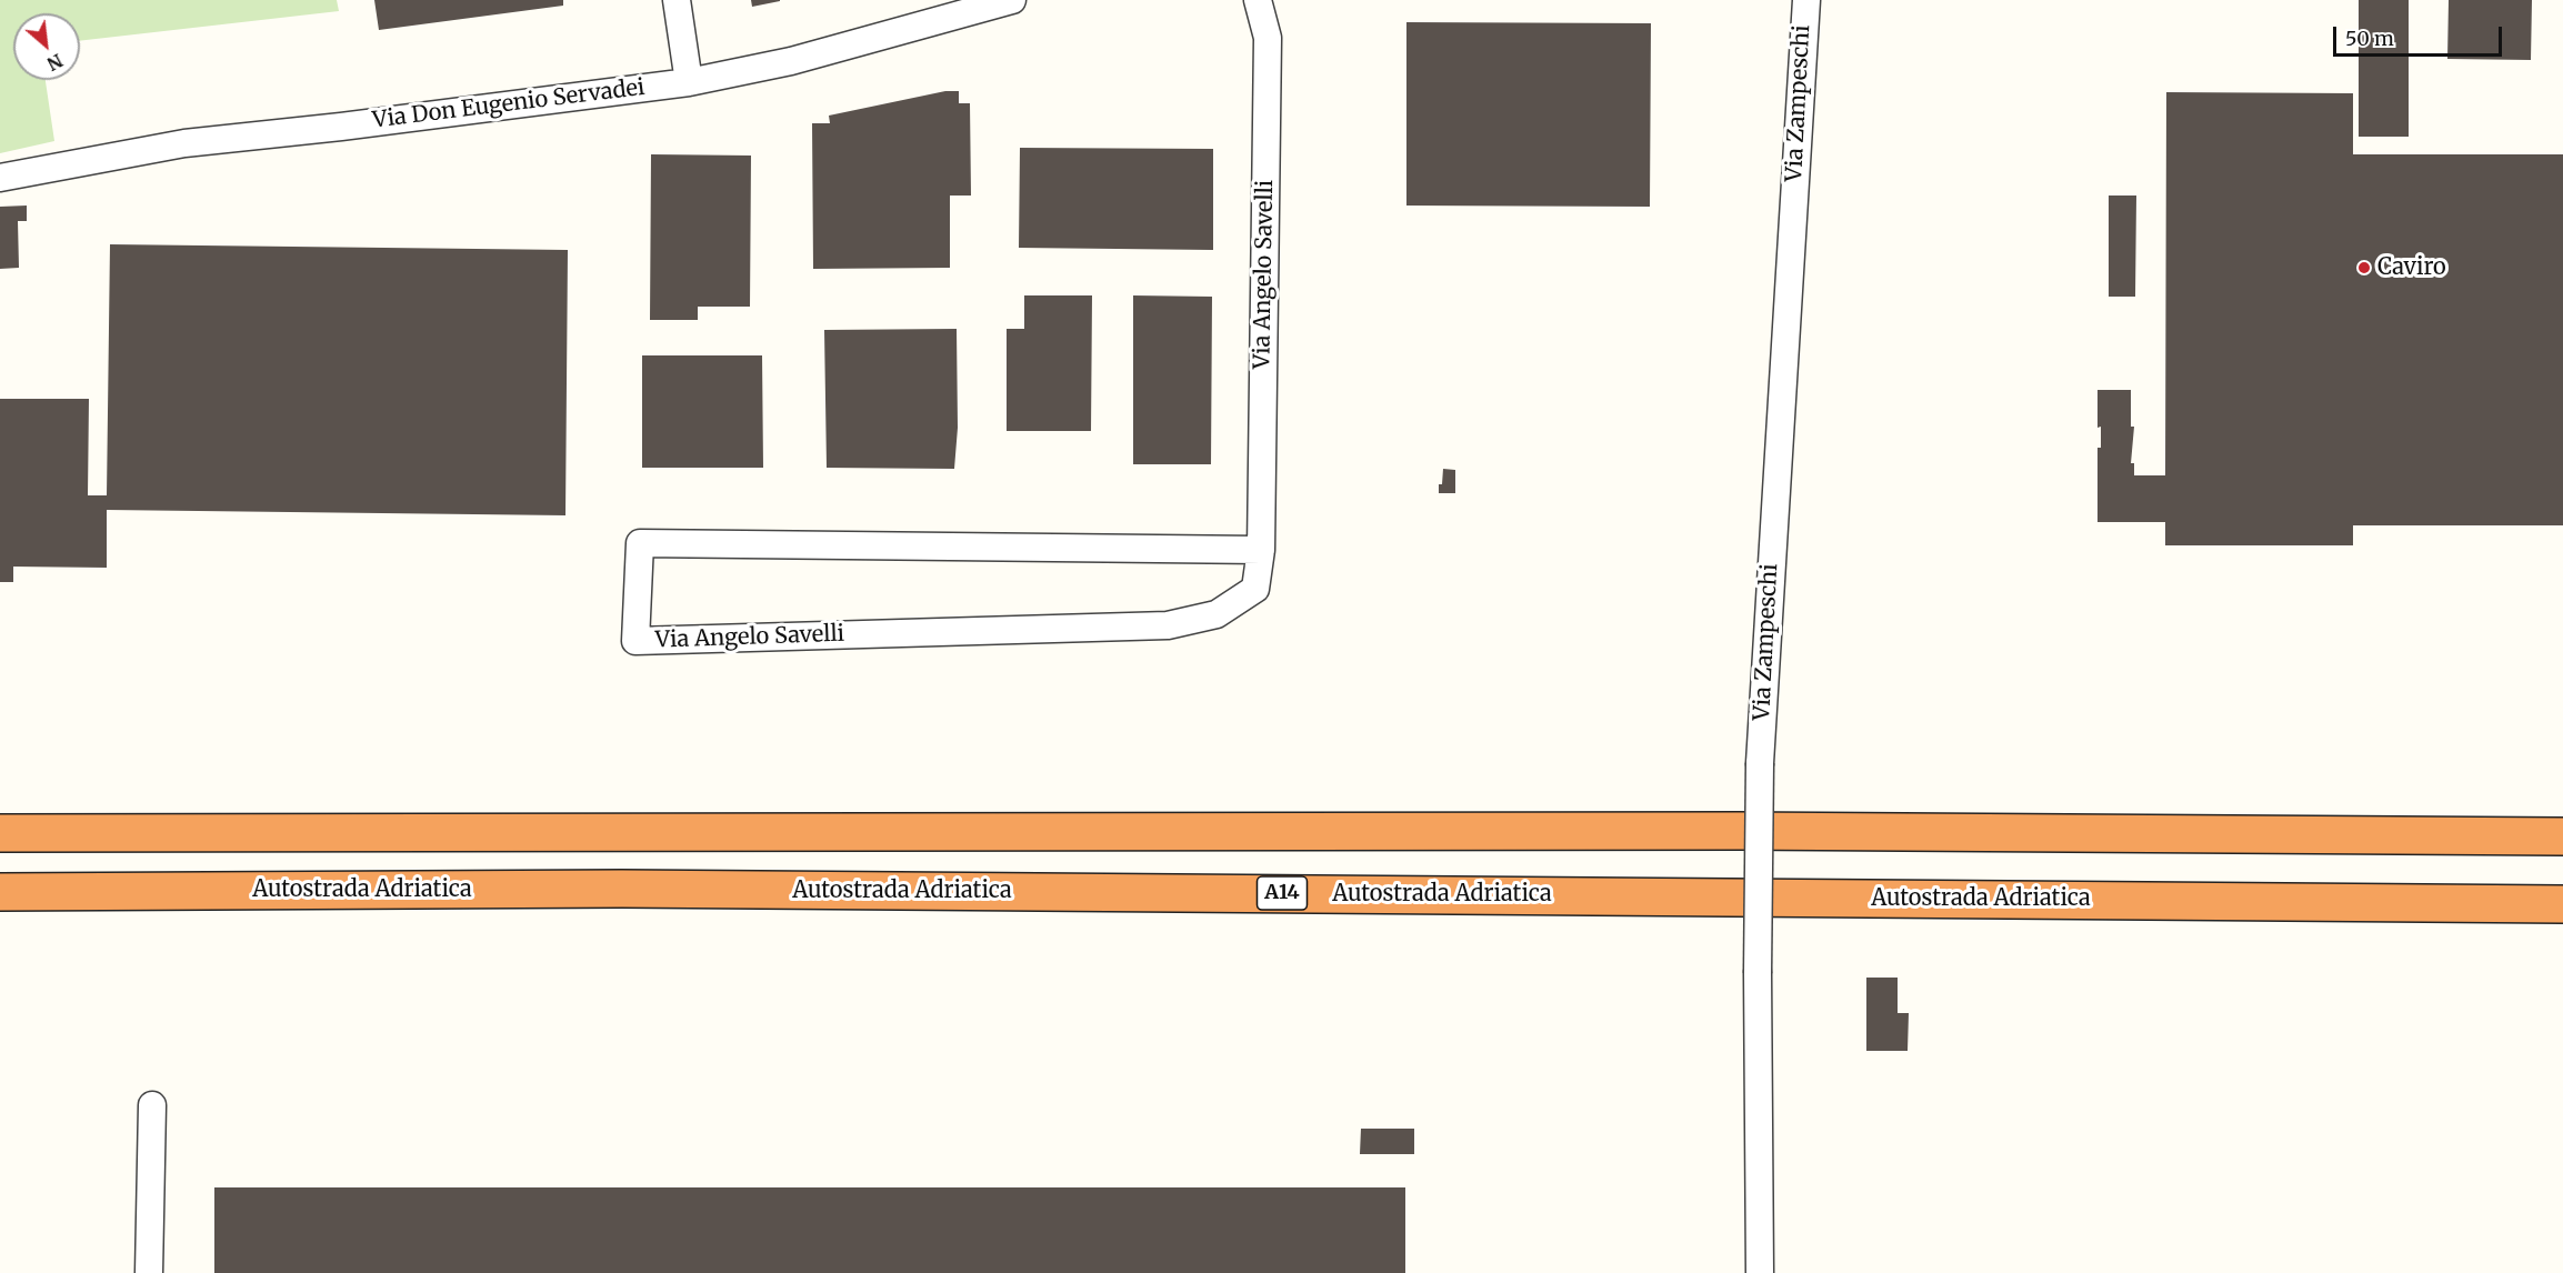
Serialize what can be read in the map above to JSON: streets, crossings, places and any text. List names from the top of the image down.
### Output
{
  "streets": {
    "highway": ["Autostrada Adriatica", "A14"],
    "street": ["Via Zampeschi", "Via Don Eugenio Servadei", "Via Angelo Savelli"]
  },
  "places": ["Caviro"],
  "scale_bar": "50 m",
  "north": "bottom right"
}
